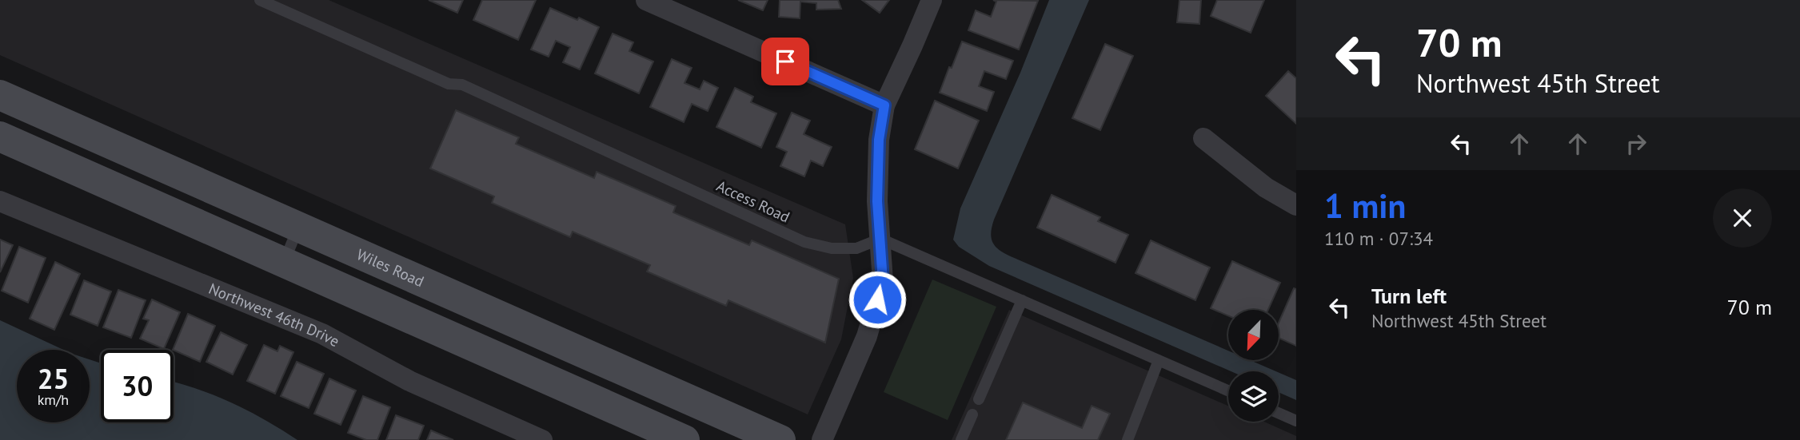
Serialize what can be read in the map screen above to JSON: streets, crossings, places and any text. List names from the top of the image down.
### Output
{
  "streets": {
    "main road": ["Wiles Road"],
    "street": ["Northwest 46th Drive"],
    "lane": ["Access Road"]
  },
  "north": "bottom left",
  "page": {
    "turn": ["70 m", "Northwest 45th Street"],
    "heading": ["1 min", "110 m · 07:34"],
    "list": [
      {
        "name": "Turn left",
        "note": "Northwest 45th Street",
        "value": "70 m"
      }
    ],
    "speed": "25 km/h",
    "limit": "30"
  }
}
